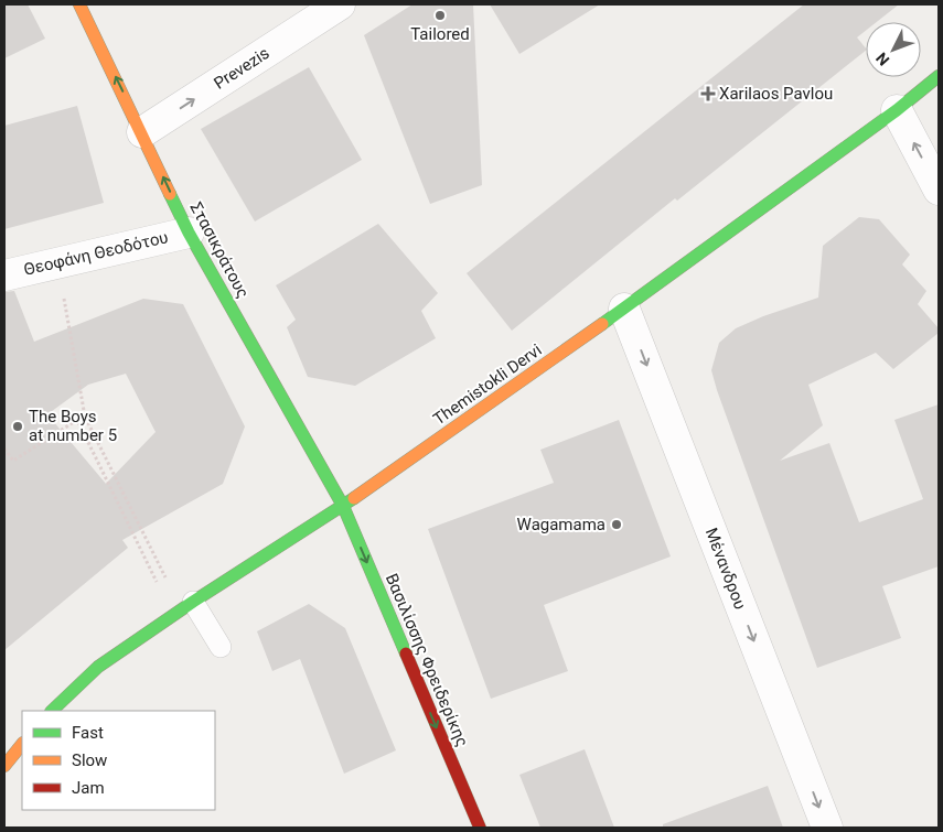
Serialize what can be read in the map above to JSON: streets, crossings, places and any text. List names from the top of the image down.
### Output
{
  "streets": {
    "main road": ["Στασικράτους", "Themistokli Dervi", "Βασιλίσσης Φρειδερίκης"],
    "street": ["Prevezis", "Θεοφάνη Θεοδότου", "Μένανδρου"]
  },
  "crossings": [
    ["Prevezis", "Στασικράτους"],
    ["Στασικράτους", "Θεοφάνη Θεοδότου"],
    ["Στασικράτους", "Themistokli Dervi"],
    ["Στασικράτους", "Βασιλίσσης Φρειδερίκης"],
    ["Themistokli Dervi", "Μένανδρου"],
    ["Themistokli Dervi", "Βασιλίσσης Φρειδερίκης"]
  ],
  "one_way": [
    "Prevezis",
    "Στασικράτους",
    "Μένανδρου",
    "Βασιλίσσης Φρειδερίκης"
  ],
  "places": {
    "other": ["Tailored", "The Boys at number 5", "Wagamama"],
    "health": ["Xarilaos Pavlou"]
  },
  "legend": ["Fast", "Slow", "Jam"],
  "north": "bottom left"
}
